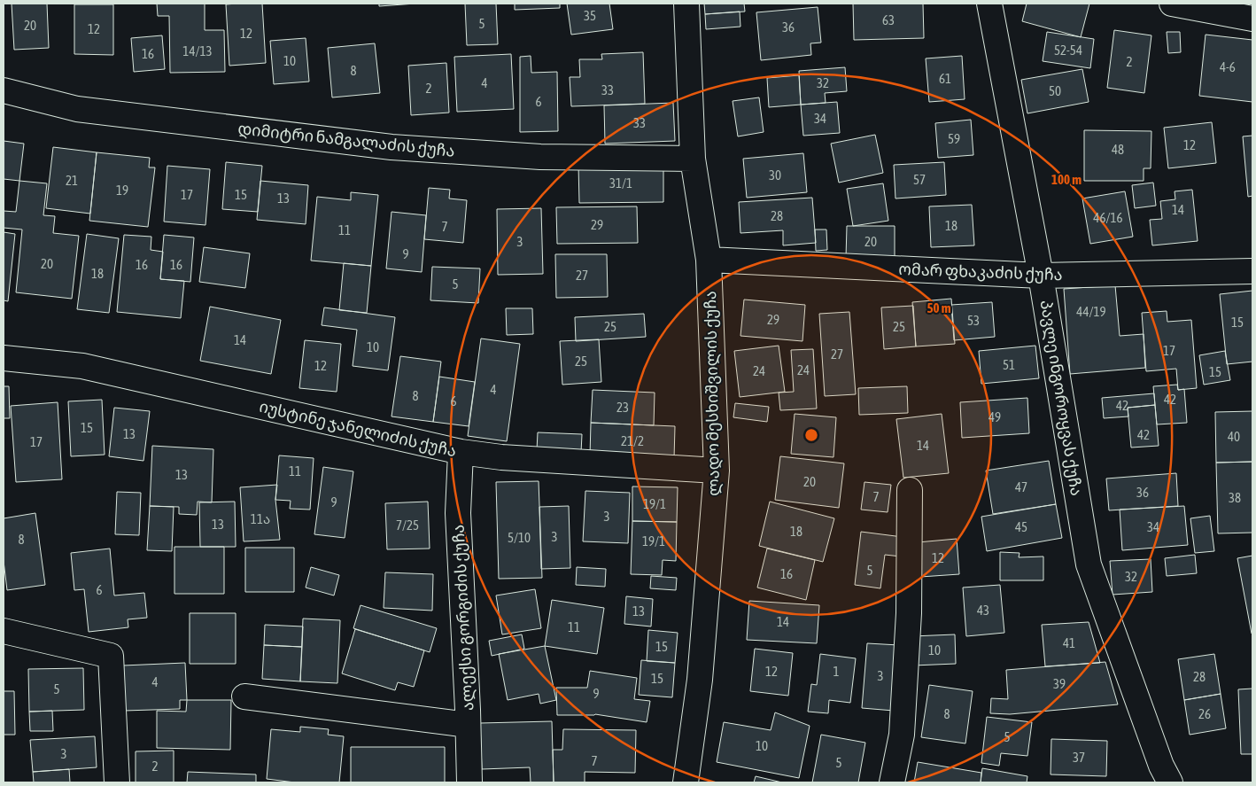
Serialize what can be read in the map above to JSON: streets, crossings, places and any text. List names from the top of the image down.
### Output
{
  "streets": {
    "street": [
      "დიმიტრი ნამგალაძის ქუჩა",
      "ომარ ფხაკაძის ქუჩა",
      "ლადო მესხიშვილის ქუჩა",
      "პავლე ინგოროყვას ქუჩა",
      "იუსტინე ჯანელიძის ქუჩა",
      "ალექსი გორგიძის ქუჩა"
    ]
  },
  "crossings": [
    ["დიმიტრი ნამგალაძის ქუჩა", "ლადო მესხიშვილის ქუჩა"],
    ["ომარ ფხაკაძის ქუჩა", "ლადო მესხიშვილის ქუჩა"],
    ["ომარ ფხაკაძის ქუჩა", "პავლე ინგოროყვას ქუჩა"],
    ["ლადო მესხიშვილის ქუჩა", "იუსტინე ჯანელიძის ქუჩა"],
    ["იუსტინე ჯანელიძის ქუჩა", "ალექსი გორგიძის ქუჩა"]
  ],
  "house_numbers": [
    "35",
    "63",
    "5",
    "20",
    "36",
    "12",
    "12",
    "52-54",
    "14/13",
    "16",
    "10",
    "2",
    "4-6",
    "8",
    "61",
    "4",
    "32",
    "2",
    "33",
    "50",
    "6",
    "34",
    "33",
    "59",
    "12",
    "48",
    "30",
    "57",
    "21",
    "31/1",
    "19",
    "17",
    "15",
    "13",
    "14",
    "28",
    "46/16",
    "29",
    "18",
    "7",
    "11",
    "3",
    "20",
    "9",
    "20",
    "16",
    "16",
    "18",
    "27",
    "5",
    "44/19",
    "29",
    "53",
    "15",
    "25",
    "25",
    "14",
    "10",
    "17",
    "27",
    "25",
    "51",
    "12",
    "24",
    "24",
    "15",
    "4",
    "8",
    "42",
    "6",
    "42",
    "23",
    "49",
    "15",
    "13",
    "42",
    "40",
    "21/2",
    "17",
    "14",
    "11",
    "13",
    "20",
    "47",
    "36",
    "7",
    "38",
    "9",
    "19/1",
    "3",
    "11ა",
    "13",
    "7/25",
    "45",
    "34",
    "18",
    "3",
    "5/10",
    "8",
    "19/1",
    "12",
    "5",
    "16",
    "32",
    "6",
    "43",
    "13",
    "14",
    "11",
    "41",
    "15",
    "10",
    "12",
    "1",
    "3",
    "28",
    "15",
    "4",
    "39",
    "5",
    "9",
    "8",
    "26",
    "5",
    "10",
    "3",
    "37",
    "7",
    "5",
    "2"
  ],
  "rings": ["100 m", "50 m"]
}
